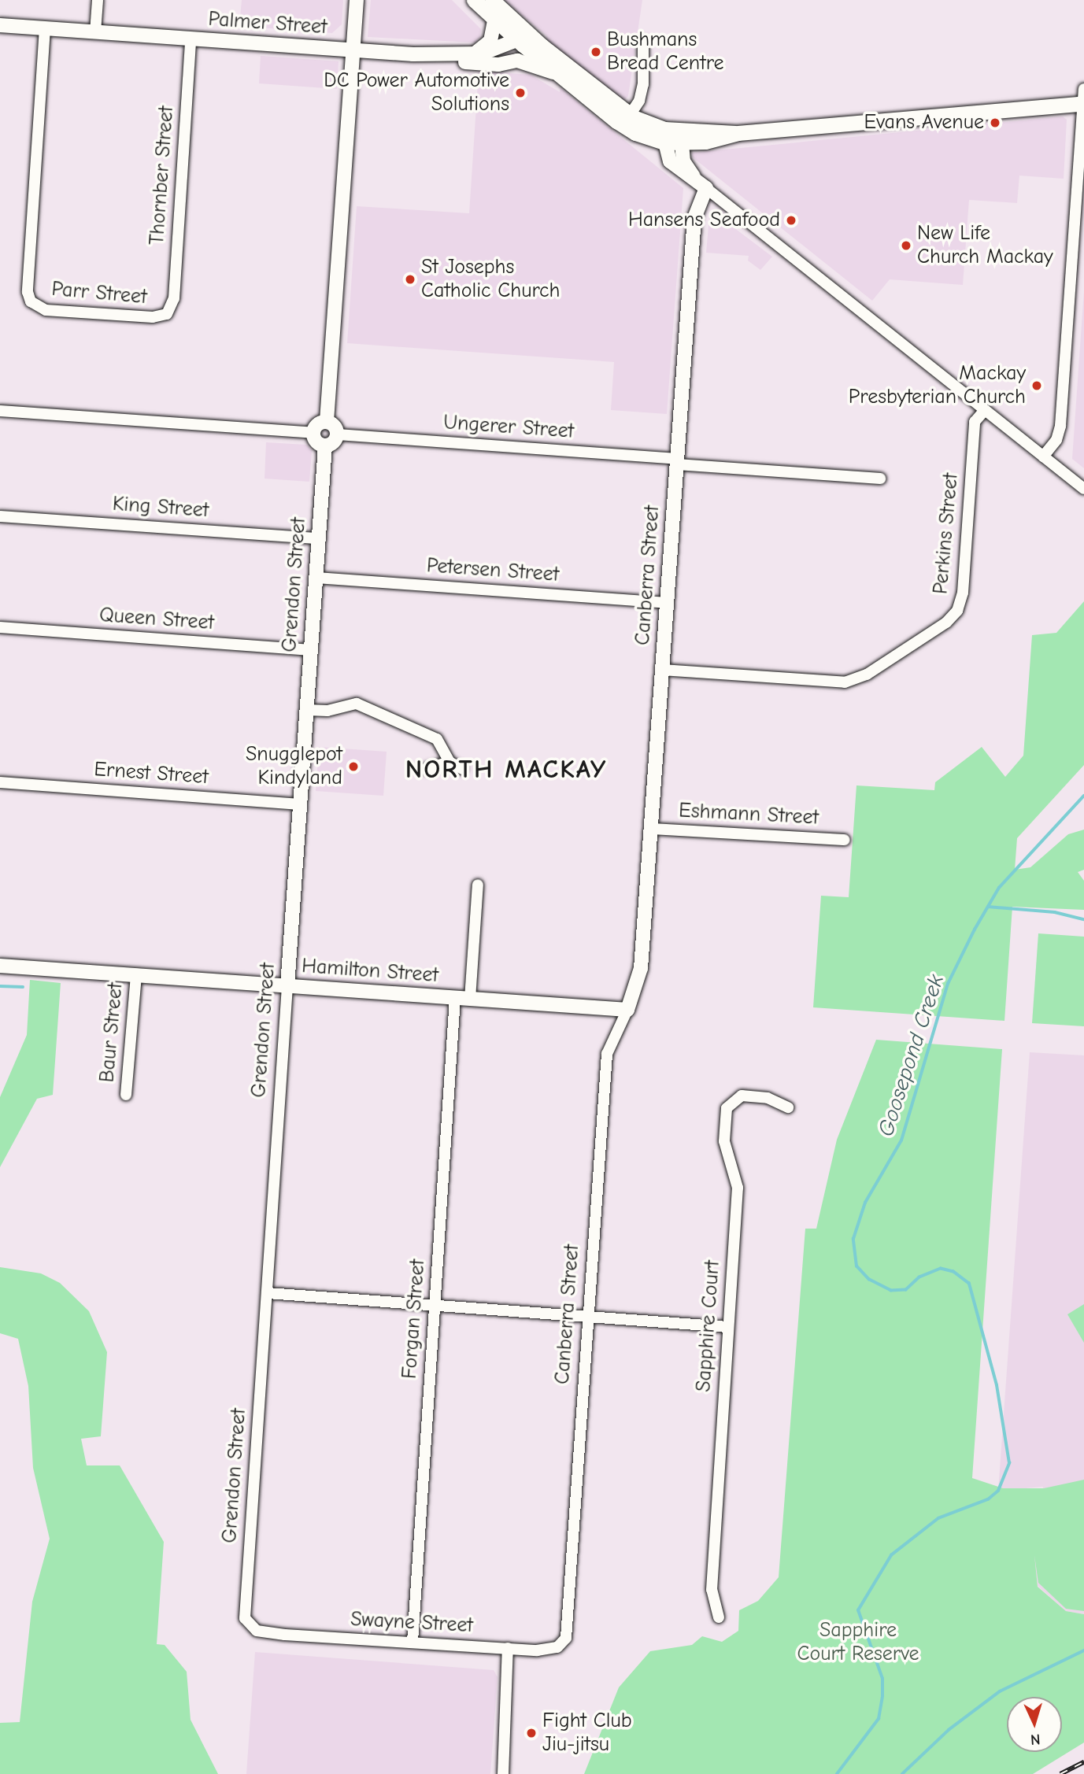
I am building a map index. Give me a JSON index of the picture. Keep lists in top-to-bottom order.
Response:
{
  "streets": {
    "street": [
      "Palmer Street",
      "Thornber Street",
      "Parr Street",
      "Ungerer Street",
      "King Street",
      "Perkins Street",
      "Petersen Street",
      "Canberra Street",
      "Grendon Street",
      "Queen Street",
      "Ernest Street",
      "Eshmann Street",
      "Hamilton Street",
      "Baur Street",
      "Forgan Street",
      "Sapphire Court",
      "Swayne Street"
    ]
  },
  "crossings": [
    ["Palmer Street", "Thornber Street"],
    ["Palmer Street", "Parr Street"],
    ["Thornber Street", "Parr Street"],
    ["Ungerer Street", "Canberra Street"],
    ["Ungerer Street", "Grendon Street"],
    ["King Street", "Grendon Street"],
    ["Perkins Street", "Canberra Street"],
    ["Petersen Street", "Canberra Street"],
    ["Petersen Street", "Grendon Street"],
    ["Canberra Street", "Eshmann Street"],
    ["Canberra Street", "Hamilton Street"],
    ["Canberra Street", "Swayne Street"],
    ["Grendon Street", "Queen Street"],
    ["Grendon Street", "Ernest Street"],
    ["Grendon Street", "Hamilton Street"],
    ["Grendon Street", "Swayne Street"],
    ["Hamilton Street", "Baur Street"],
    ["Hamilton Street", "Forgan Street"],
    ["Forgan Street", "Swayne Street"]
  ],
  "districts": ["NORTH MACKAY"],
  "water": ["Goosepond Creek"],
  "parks": ["Sapphire Court Reserve"],
  "places": [
    "Bushmans Bread Centre",
    "DC Power Automotive Solutions",
    "Evans Avenue",
    "Hansens Seafood",
    "New Life Church Mackay",
    "St Josephs Catholic Church",
    "Mackay Presbyterian Church",
    "Snugglepot Kindyland",
    "Fight Club Jiu-jitsu"
  ],
  "north": "bottom"
}
